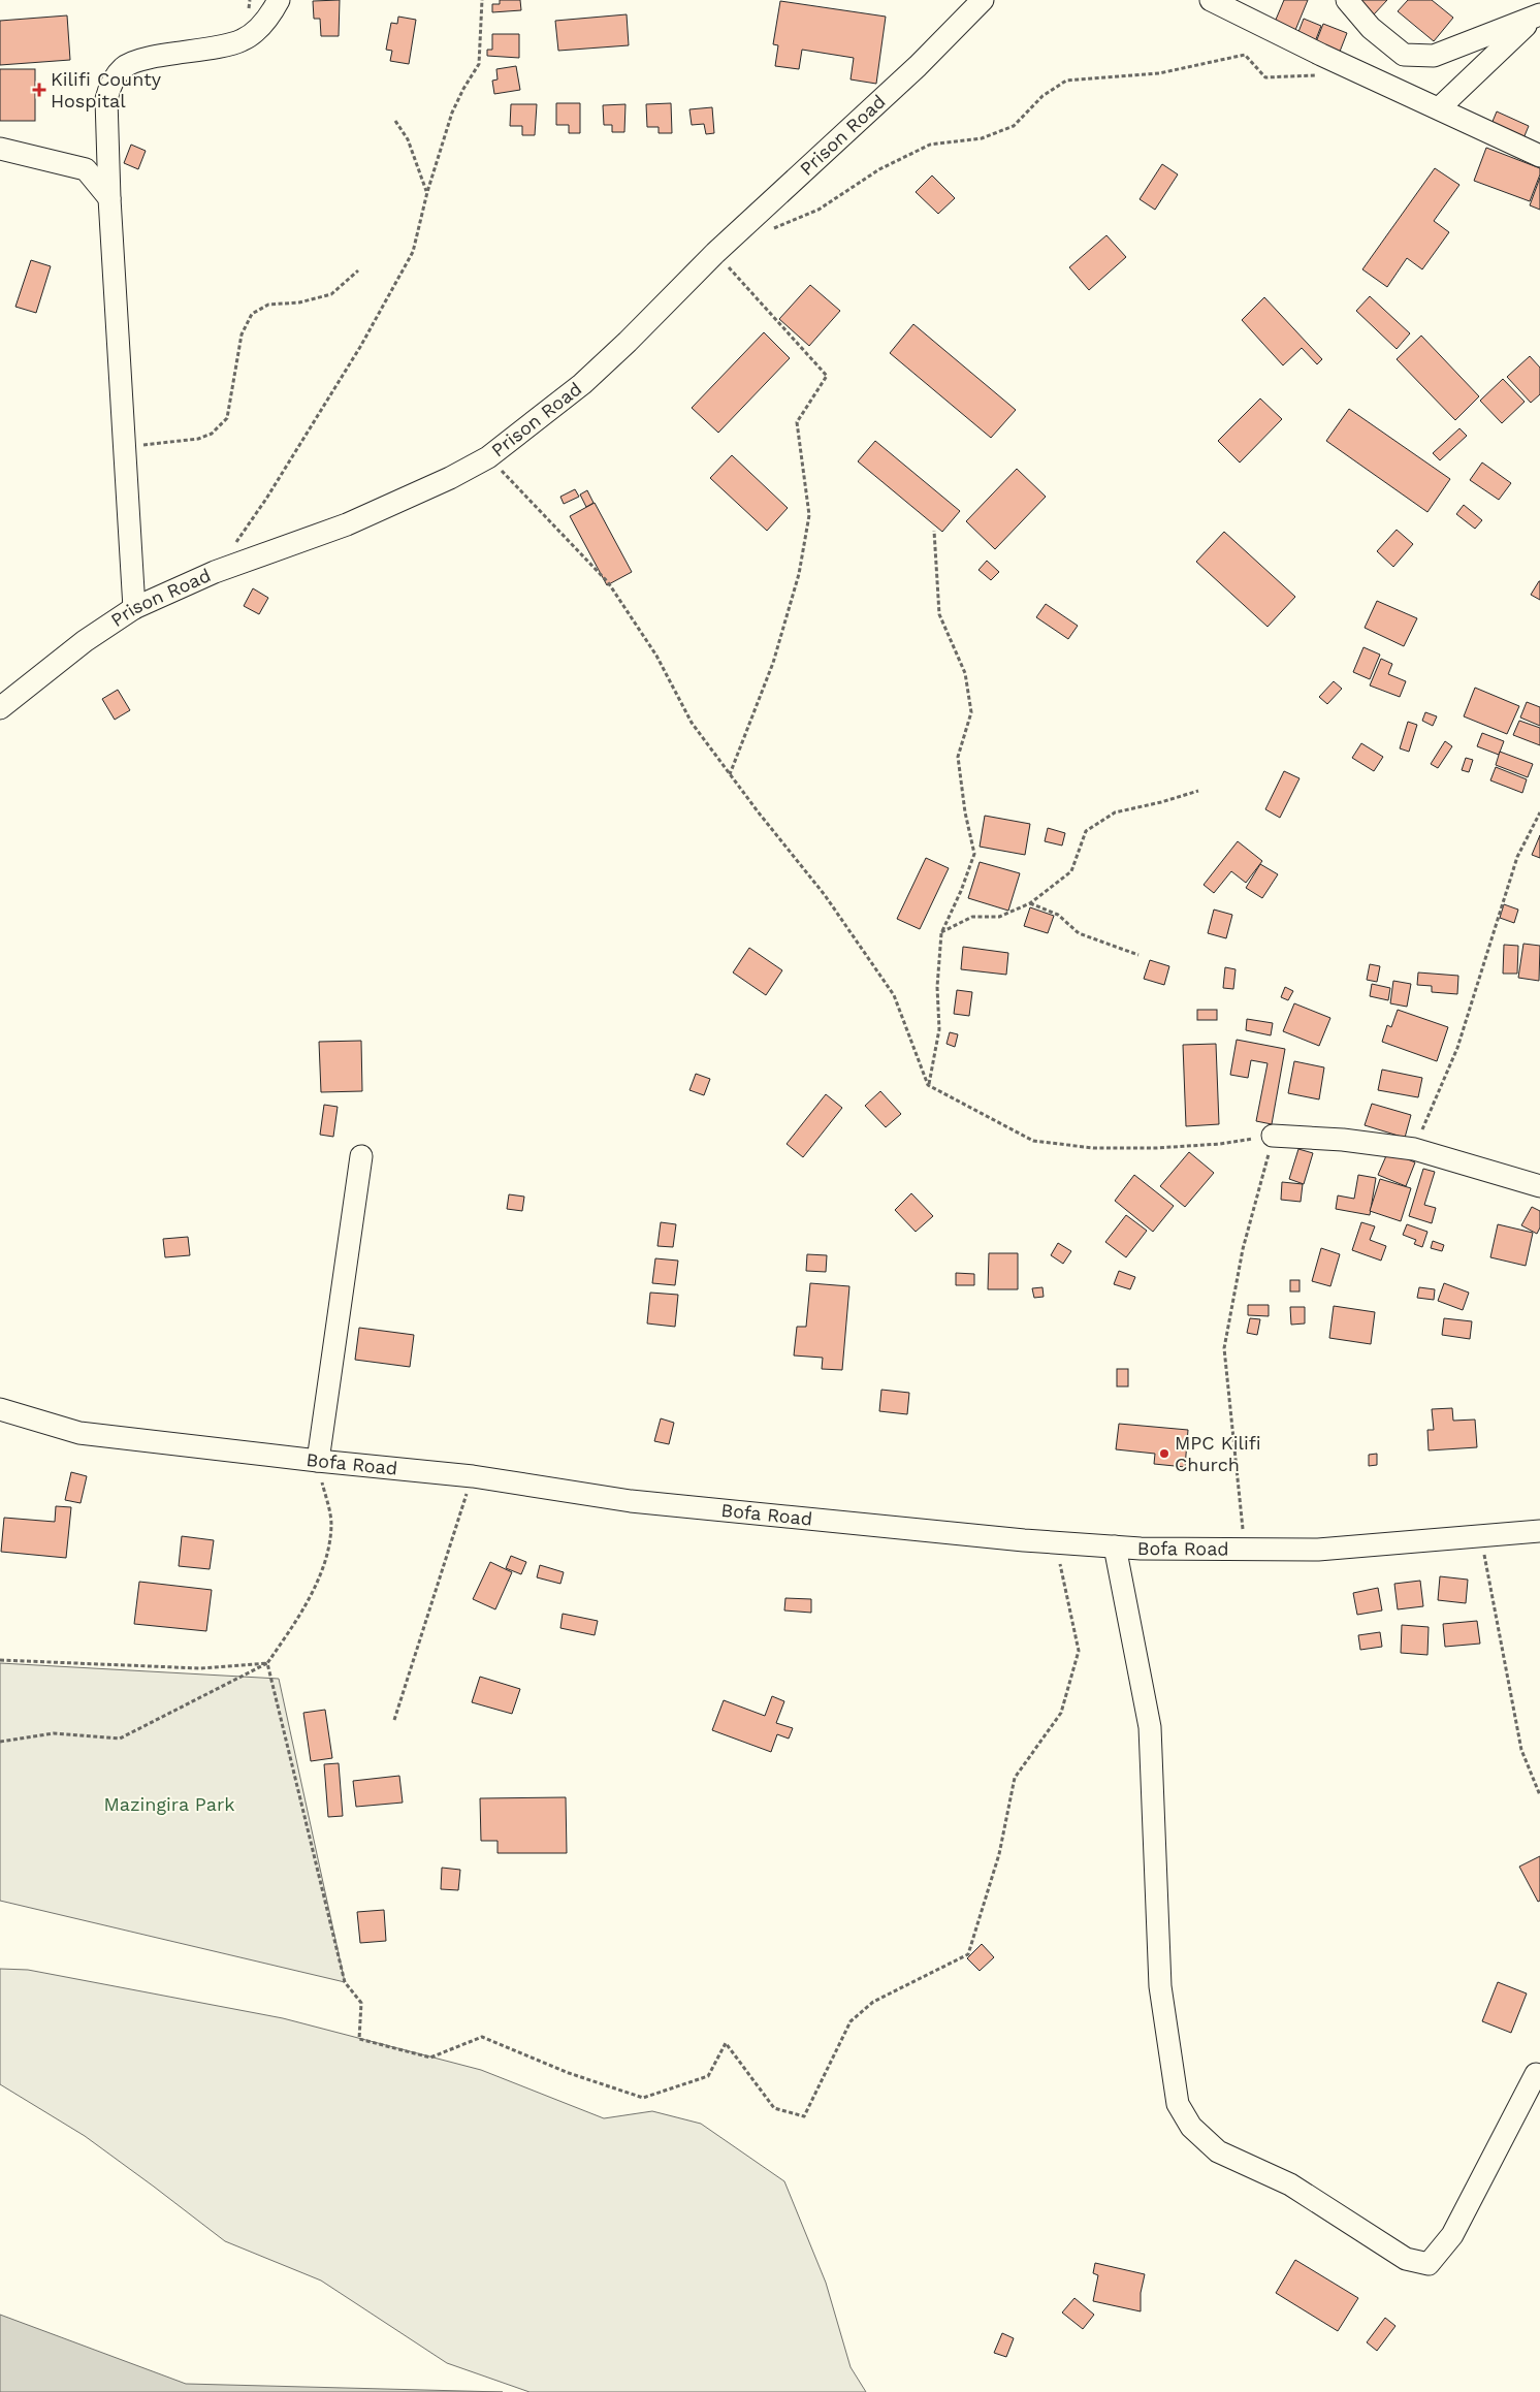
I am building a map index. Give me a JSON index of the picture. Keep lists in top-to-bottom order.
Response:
{
  "streets": {
    "street": ["Prison Road", "Bofa Road"]
  },
  "parks": ["Mazingira Park"],
  "places": {
    "health": ["Kilifi County Hospital"],
    "other": ["MPC Kilifi Church"]
  }
}
